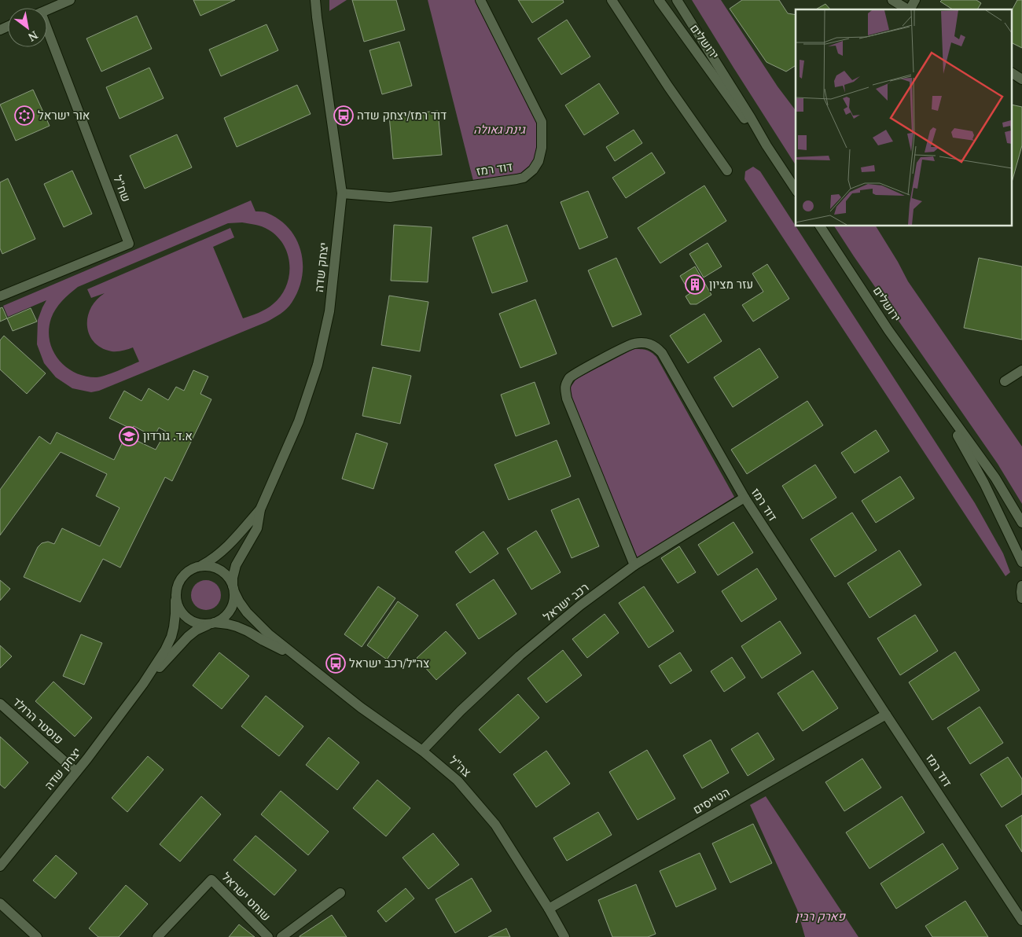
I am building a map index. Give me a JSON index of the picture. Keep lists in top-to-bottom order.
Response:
{
  "streets": {
    "street": [
      "ירושלים",
      "דוד רמז",
      "שח\"ל",
      "יצחק שדה",
      "רכב ישראל",
      "פוסטר הרולד",
      "צה\"ל",
      "הטייסים",
      "שוחט ישראל"
    ]
  },
  "crossings": [
    ["דוד רמז", "יצחק שדה"],
    ["דוד רמז", "רכב ישראל"],
    ["דוד רמז", "הטייסים"],
    ["יצחק שדה", "פוסטר הרולד"],
    ["יצחק שדה", "צה\"ל"],
    ["רכב ישראל", "צה\"ל"],
    ["צה\"ל", "הטייסים"]
  ],
  "parks": ["גינת גאולה", "פארק רבין"],
  "places": {
    "synagogue": ["אור ישראל"],
    "bus stop": ["דוד רמז/יצחק שדה", "צה״ל/רכב ישראל"],
    "building": ["עזר מציון"],
    "school or university": ["א.ד. גורדון"]
  },
  "north": "bottom right"
}
